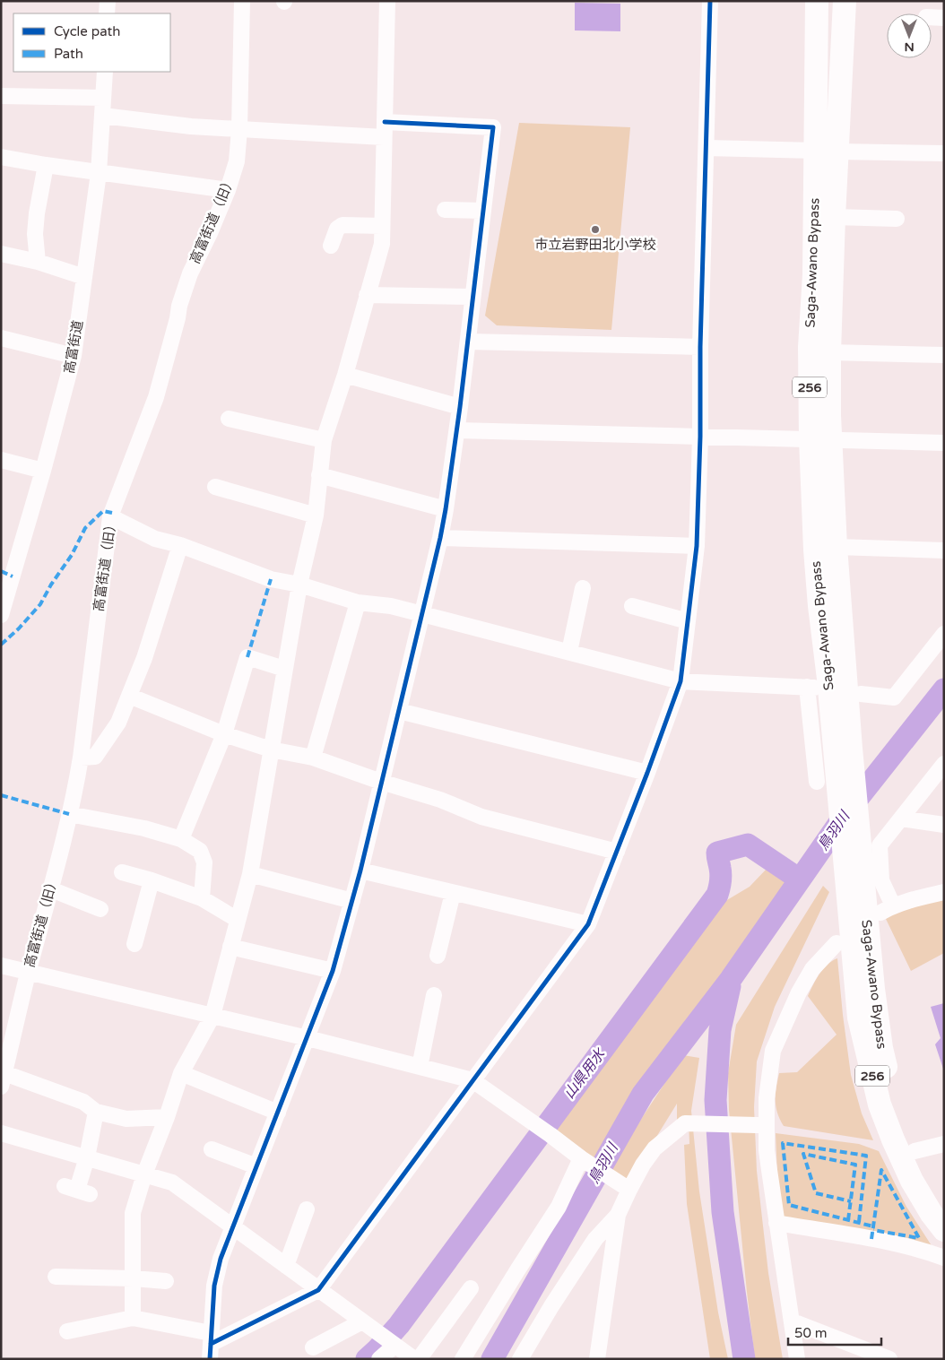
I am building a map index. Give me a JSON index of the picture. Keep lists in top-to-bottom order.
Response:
{
  "streets": {
    "highway": ["Saga-Awano Bypass", "256"],
    "street": ["高富街道（旧）", "高富街道"]
  },
  "water": ["鳥羽川", "山県用水"],
  "places": ["市立岩野田北小学校"],
  "legend": ["Cycle path", "Path"],
  "scale_bar": "50 m",
  "north": "bottom"
}
